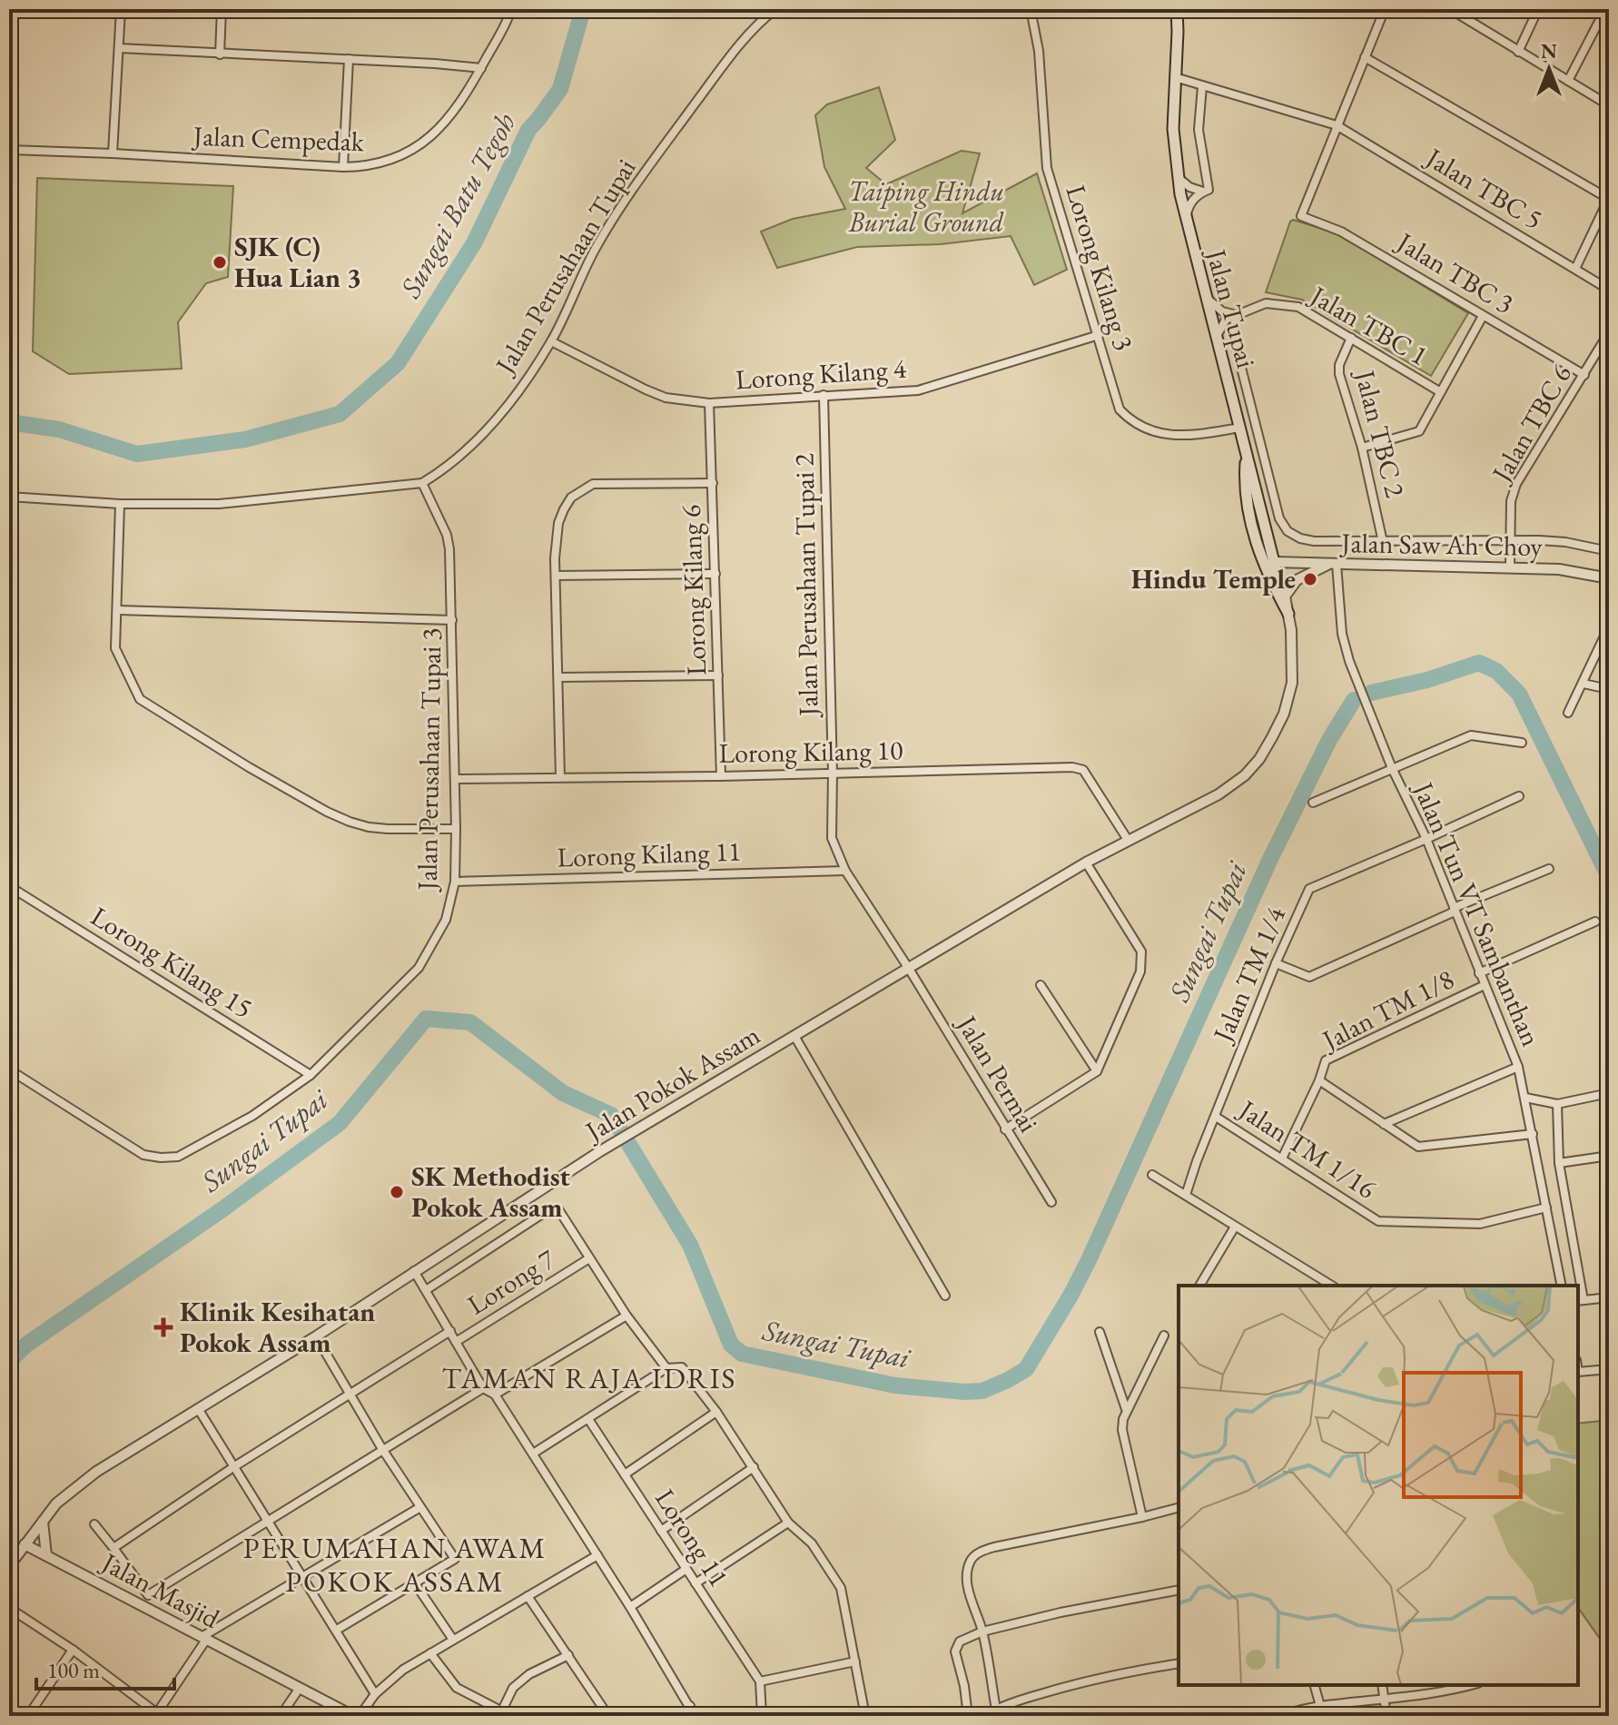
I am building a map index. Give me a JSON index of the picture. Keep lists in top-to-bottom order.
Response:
{
  "streets": {
    "main road": ["Jalan Tupai"],
    "street": [
      "Jalan Cempedak",
      "Jalan TBC 5",
      "Jalan Perusahaan Tupai",
      "Lorong Kilang 3",
      "Jalan TBC 3",
      "Jalan TBC 1",
      "Lorong Kilang 4",
      "Jalan TBC 6",
      "Jalan TBC 2",
      "Jalan Saw Ah Choy",
      "Jalan Perusahaan Tupai 2",
      "Lorong Kilang 6",
      "Lorong Kilang 10",
      "Jalan Perusahaan Tupai 3",
      "Lorong Kilang 11",
      "Jalan Tun VT Sambanthan",
      "Lorong Kilang 15",
      "Jalan TM 1/4",
      "Jalan TM 1/8",
      "Jalan Permai",
      "Jalan Pokok Assam",
      "Jalan TM 1/16",
      "Lorong 7",
      "Lorong 11",
      "Jalan Masjid"
    ]
  },
  "crossings": [
    ["Jalan TBC 5", "Jalan TBC 3"],
    ["Jalan TBC 5", "Jalan Tupai"],
    ["Jalan Perusahaan Tupai", "Lorong Kilang 4"],
    ["Jalan Perusahaan Tupai", "Jalan Perusahaan Tupai 3"],
    ["Lorong Kilang 3", "Jalan Tupai"],
    ["Lorong Kilang 3", "Lorong Kilang 4"],
    ["Jalan TBC 3", "Jalan TBC 6"],
    ["Jalan Tupai", "Jalan Saw Ah Choy"],
    ["Jalan Tupai", "Jalan Pokok Assam"],
    ["Jalan TBC 1", "Jalan TBC 2"],
    ["Lorong Kilang 4", "Jalan Perusahaan Tupai 2"],
    ["Lorong Kilang 4", "Lorong Kilang 6"],
    ["Jalan TBC 6", "Jalan Saw Ah Choy"],
    ["Jalan Saw Ah Choy", "Jalan Tun VT Sambanthan"],
    ["Jalan Perusahaan Tupai 2", "Lorong Kilang 10"],
    ["Jalan Perusahaan Tupai 2", "Lorong Kilang 11"],
    ["Jalan Perusahaan Tupai 2", "Jalan Permai"],
    ["Lorong Kilang 6", "Lorong Kilang 10"],
    ["Lorong Kilang 10", "Jalan Perusahaan Tupai 3"],
    ["Lorong Kilang 10", "Jalan Pokok Assam"],
    ["Jalan Perusahaan Tupai 3", "Lorong Kilang 11"],
    ["Jalan Perusahaan Tupai 3", "Lorong Kilang 15"],
    ["Lorong Kilang 11", "Jalan Permai"],
    ["Jalan Tun VT Sambanthan", "Jalan TM 1/4"],
    ["Jalan Tun VT Sambanthan", "Jalan TM 1/8"],
    ["Jalan Tun VT Sambanthan", "Jalan TM 1/16"],
    ["Jalan TM 1/4", "Jalan TM 1/16"],
    ["Jalan TM 1/8", "Jalan TM 1/16"],
    ["Jalan Permai", "Jalan Pokok Assam"],
    ["Jalan Pokok Assam", "Jalan Masjid"]
  ],
  "districts": ["TAMAN RAJA IDRIS", "PERUMAHAN AWAM POKOK ASSAM"],
  "water": ["Sungai Batu Tegoh", "Sungai Tupai"],
  "parks": ["Taiping Hindu Burial Ground"],
  "places": {
    "other": ["SJK (C) Hua Lian 3", "Hindu Temple", "SK Methodist Pokok Assam"],
    "health": ["Klinik Kesihatan Pokok Assam"]
  },
  "scale_bar": "100 m",
  "north": "top"
}
